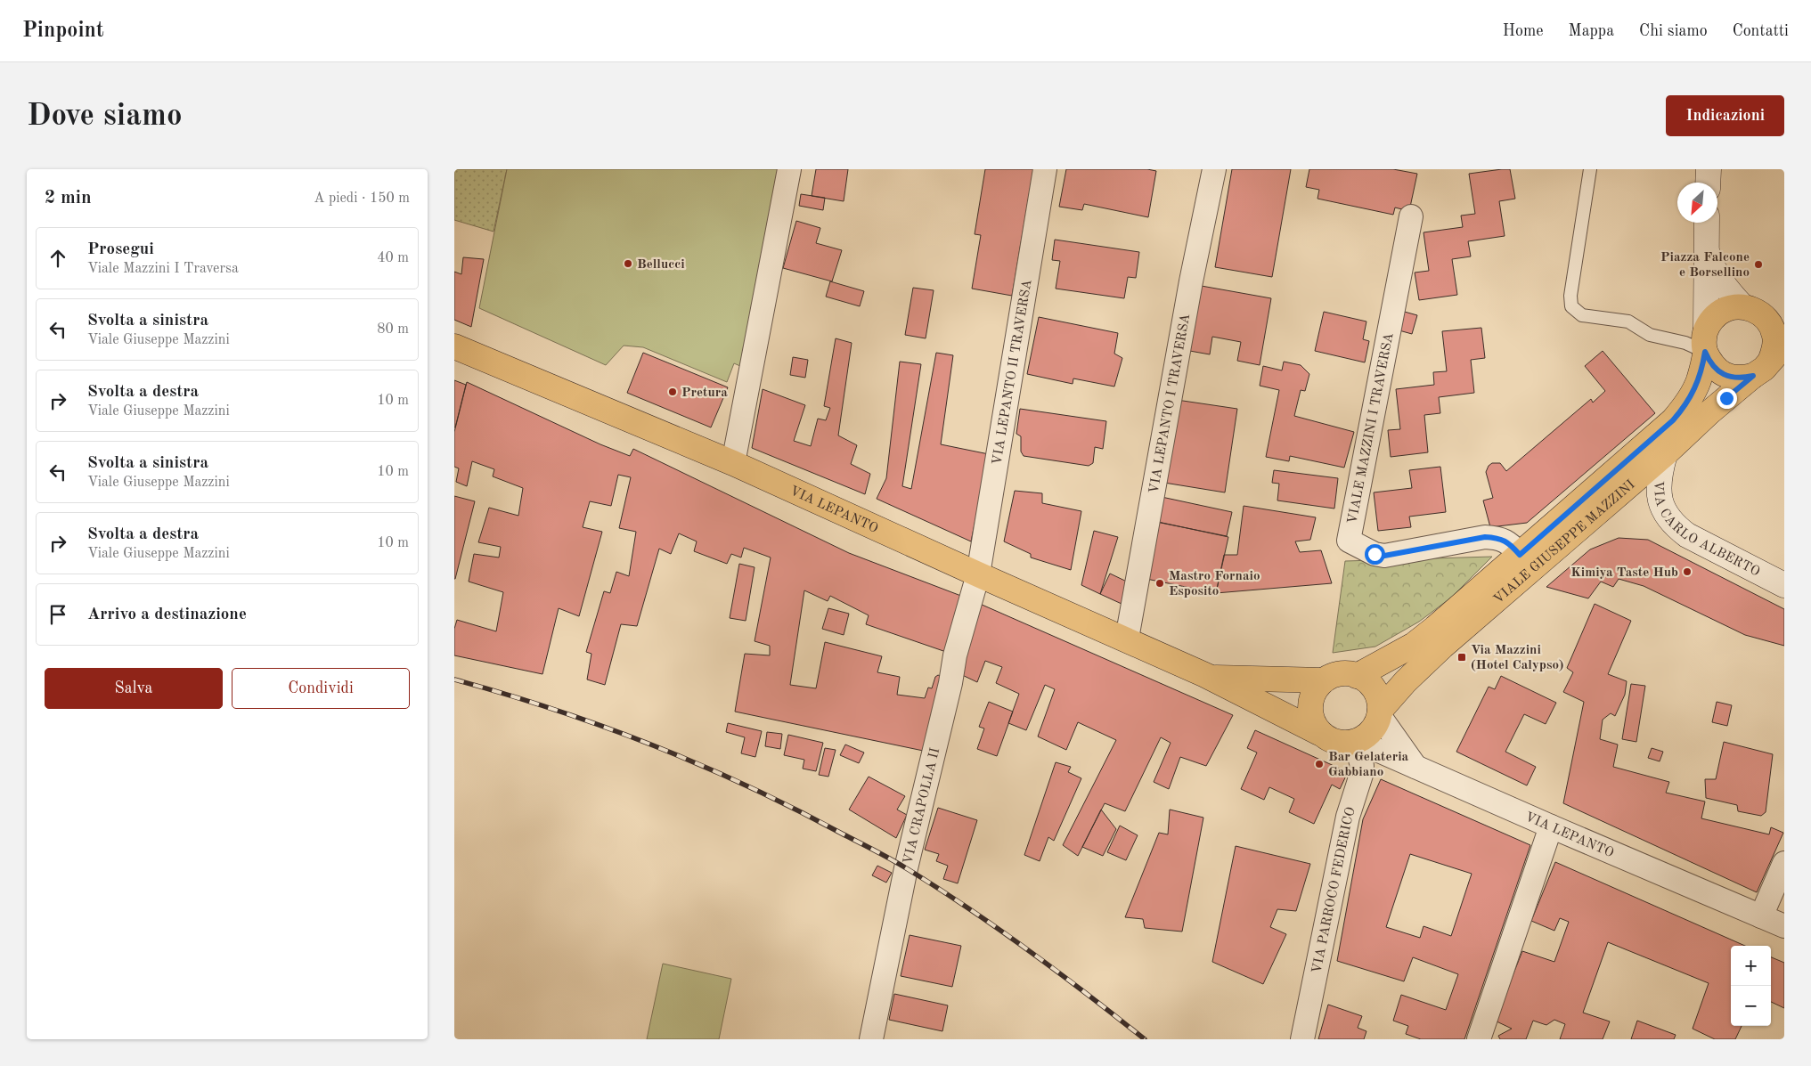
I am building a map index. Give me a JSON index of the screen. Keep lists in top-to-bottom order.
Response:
{
  "streets": {
    "main road": ["VIA LEPANTO", "VIALE GIUSEPPE MAZZINI"],
    "street": [
      "VIA LEPANTO II TRAVERSA",
      "VIA LEPANTO I TRAVERSA",
      "VIALE MAZZINI I TRAVERSA",
      "VIA CARLO ALBERTO",
      "VIA CRAPOLLA II",
      "VIA PARROCO FEDERICO"
    ]
  },
  "crossings": [
    ["VIA LEPANTO II TRAVERSA", "VIA LEPANTO"],
    ["VIA LEPANTO II TRAVERSA", "VIA CRAPOLLA II"],
    ["VIA LEPANTO I TRAVERSA", "VIA LEPANTO"],
    ["VIALE MAZZINI I TRAVERSA", "VIALE GIUSEPPE MAZZINI"],
    ["VIA LEPANTO", "VIALE GIUSEPPE MAZZINI"],
    ["VIA LEPANTO", "VIA CRAPOLLA II"],
    ["VIA LEPANTO", "VIA PARROCO FEDERICO"],
    ["VIA CARLO ALBERTO", "VIALE GIUSEPPE MAZZINI"],
    ["VIALE GIUSEPPE MAZZINI", "VIA PARROCO FEDERICO"]
  ],
  "places": {
    "other": [
      "Bellucci",
      "Piazza Falcone e Borsellino",
      "Pretura",
      "Kimiya Taste Hub",
      "Mastro Fornaio Esposito",
      "Bar Gelateria Gabbiano"
    ],
    "transit": ["Via Mazzini (Hotel Calypso)"]
  },
  "north": "bottom left",
  "page": {
    "header": "Pinpoint",
    "nav": [
      "Home",
      "Mappa",
      "Chi siamo",
      "Contatti"
    ],
    "buttons": [
      "Indicazioni",
      ["Salva", "Condividi"]
    ],
    "title": "Dove siamo",
    "heading": ["2 min", "A piedi · 150 m"],
    "list": [
      ["Prosegui", "Viale Mazzini I Traversa", "40 m"],
      ["Svolta a sinistra", "Viale Giuseppe Mazzini", "80 m"],
      ["Svolta a destra", "Viale Giuseppe Mazzini", "10 m"],
      ["Svolta a sinistra", "Viale Giuseppe Mazzini", "10 m"],
      ["Svolta a destra", "Viale Giuseppe Mazzini", "10 m"],
      "Arrivo a destinazione"
    ],
    "map_buttons": ["+", "−"]
  }
}
